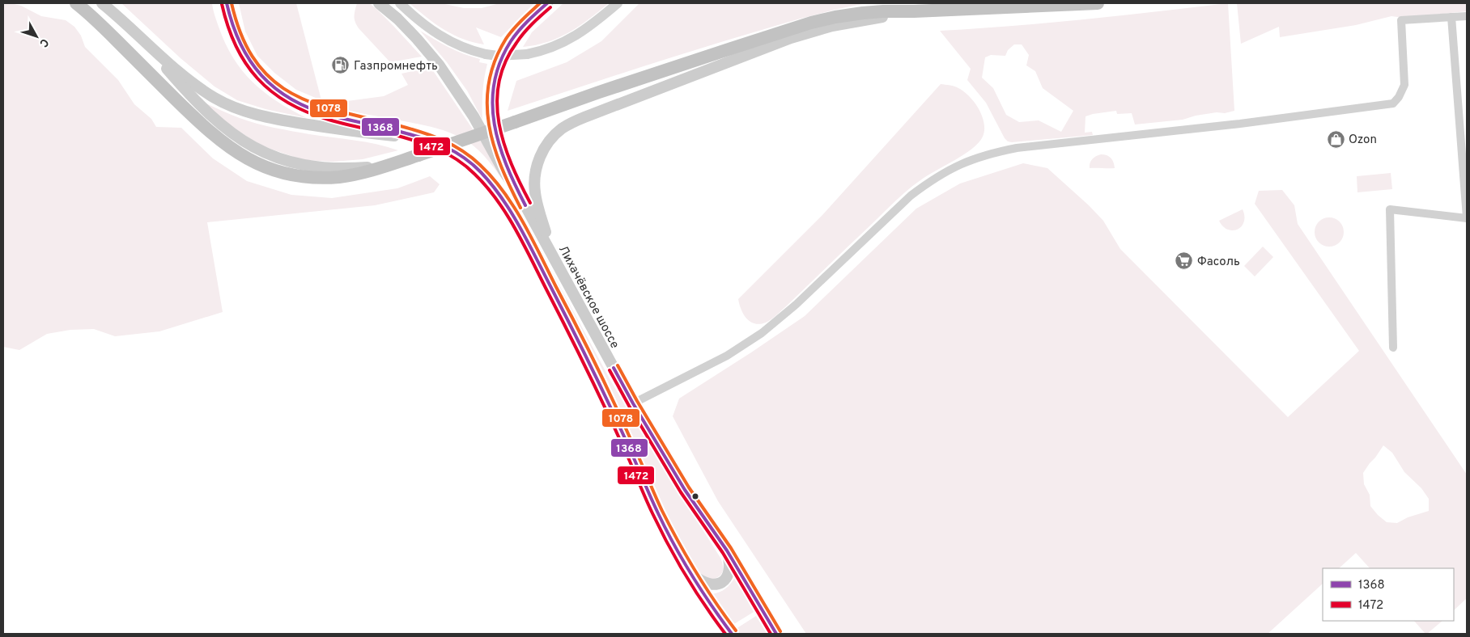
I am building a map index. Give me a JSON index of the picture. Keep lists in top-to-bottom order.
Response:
{
  "streets": {
    "main road": ["Лихачёвское шоссе"]
  },
  "places": {
    "fuel station": ["Газпромнефть"],
    "shop": ["Ozon"],
    "supermarket": ["Фасоль"]
  },
  "lines": ["transit line 1368", "transit line 1078", "transit line 1472"],
  "legend": ["1368", "1472"],
  "north": "bottom right"
}
